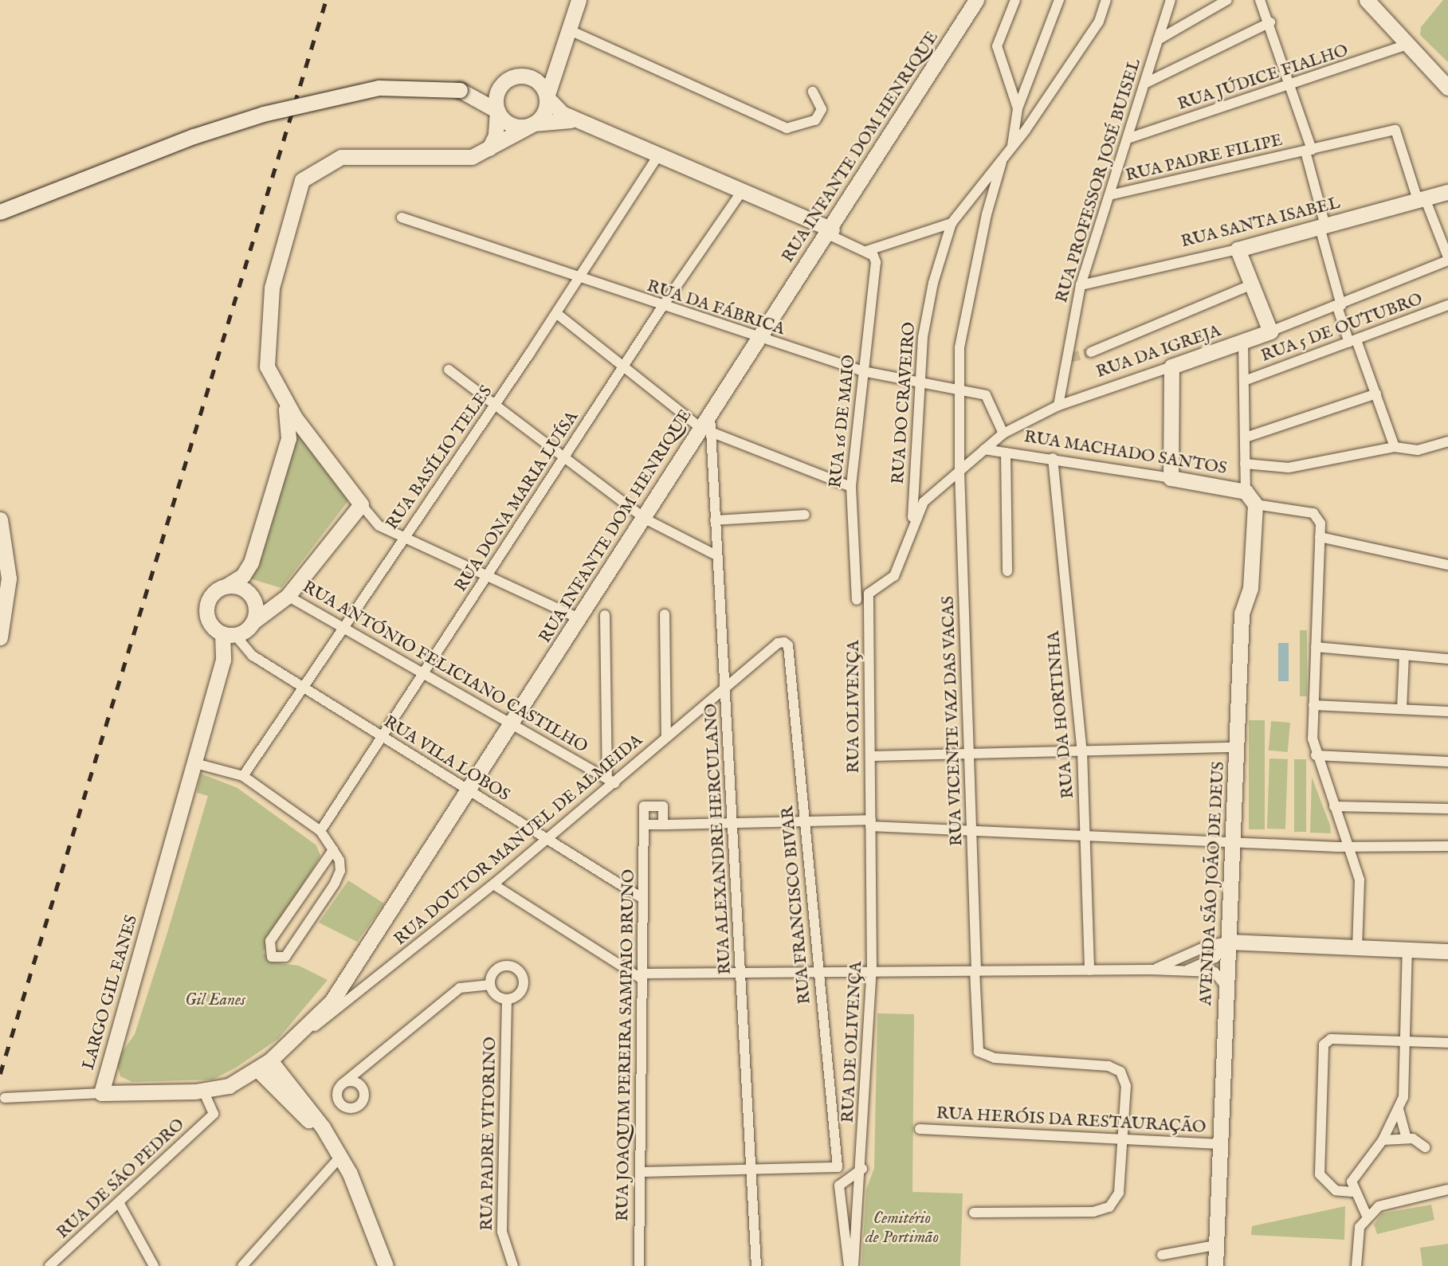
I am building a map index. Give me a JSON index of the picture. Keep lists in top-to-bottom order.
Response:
{
  "streets": {
    "street": [
      "RUA JÚDICE FIALHO",
      "RUA INFANTE DOM HENRIQUE",
      "RUA PADRE FILIPE",
      "RUA PROFESSOR JOSÉ BUISEL",
      "RUA SANTA ISABEL",
      "RUA DA FÁBRICA",
      "RUA 5 DE OUTUBRO",
      "RUA DA IGREJA",
      "RUA DO CRAVEIRO",
      "RUA 16 DE MAIO",
      "RUA MACHADO SANTOS",
      "RUA BASÍLIO TELES",
      "RUA DONA MARIA LUÍSA",
      "RUA ANTÓNIO FELICIANO CASTILHO",
      "RUA OLIVENÇA",
      "RUA DA HORTINHA",
      "RUA VICENTE VAZ DAS VACAS",
      "RUA VILA LOBOS",
      "RUA ALEXANDRE HERCULANO",
      "RUA DOUTOR MANUEL DE ALMEIDA",
      "AVENIDA SÃO JOÃO DE DEUS",
      "RUA FRANCISCO BIVAR",
      "LARGO GIL EANES",
      "RUA DE OLIVENÇA",
      "RUA JOAQUIM PEREIRA SAMPAIO BRUNO",
      "RUA HERÓIS DA RESTAURAÇÃO",
      "RUA PADRE VITORINO",
      "RUA DE SÃO PEDRO"
    ]
  },
  "crossings": [
    ["RUA JÚDICE FIALHO", "RUA PROFESSOR JOSÉ BUISEL"],
    ["RUA INFANTE DOM HENRIQUE", "RUA DA FÁBRICA"],
    ["RUA INFANTE DOM HENRIQUE", "RUA ANTÓNIO FELICIANO CASTILHO"],
    ["RUA INFANTE DOM HENRIQUE", "RUA VILA LOBOS"],
    ["RUA INFANTE DOM HENRIQUE", "RUA ALEXANDRE HERCULANO"],
    ["RUA INFANTE DOM HENRIQUE", "RUA DOUTOR MANUEL DE ALMEIDA"],
    ["RUA INFANTE DOM HENRIQUE", "LARGO GIL EANES"],
    ["RUA PADRE FILIPE", "RUA PROFESSOR JOSÉ BUISEL"],
    ["RUA PADRE FILIPE", "RUA SANTA ISABEL"],
    ["RUA PROFESSOR JOSÉ BUISEL", "RUA SANTA ISABEL"],
    ["RUA PROFESSOR JOSÉ BUISEL", "RUA DA IGREJA"],
    ["RUA DA FÁBRICA", "RUA DA IGREJA"],
    ["RUA DA FÁBRICA", "RUA DO CRAVEIRO"],
    ["RUA DA FÁBRICA", "RUA 16 DE MAIO"],
    ["RUA DA FÁBRICA", "RUA BASÍLIO TELES"],
    ["RUA DA FÁBRICA", "RUA DONA MARIA LUÍSA"],
    ["RUA DA FÁBRICA", "RUA VICENTE VAZ DAS VACAS"],
    ["RUA DA IGREJA", "RUA DO CRAVEIRO"],
    ["RUA DA IGREJA", "RUA MACHADO SANTOS"],
    ["RUA DA IGREJA", "RUA OLIVENÇA"],
    ["RUA DA IGREJA", "RUA VICENTE VAZ DAS VACAS"],
    ["RUA DO CRAVEIRO", "RUA OLIVENÇA"],
    ["RUA MACHADO SANTOS", "RUA DA HORTINHA"],
    ["RUA MACHADO SANTOS", "AVENIDA SÃO JOÃO DE DEUS"],
    ["RUA BASÍLIO TELES", "RUA ANTÓNIO FELICIANO CASTILHO"],
    ["RUA BASÍLIO TELES", "RUA VILA LOBOS"],
    ["RUA DONA MARIA LUÍSA", "RUA ANTÓNIO FELICIANO CASTILHO"],
    ["RUA DONA MARIA LUÍSA", "RUA VILA LOBOS"],
    ["RUA ANTÓNIO FELICIANO CASTILHO", "RUA DOUTOR MANUEL DE ALMEIDA"],
    ["RUA OLIVENÇA", "RUA DE OLIVENÇA"],
    ["RUA VICENTE VAZ DAS VACAS", "RUA HERÓIS DA RESTAURAÇÃO"],
    ["RUA VILA LOBOS", "RUA DOUTOR MANUEL DE ALMEIDA"],
    ["RUA VILA LOBOS", "RUA JOAQUIM PEREIRA SAMPAIO BRUNO"],
    ["RUA ALEXANDRE HERCULANO", "RUA DOUTOR MANUEL DE ALMEIDA"],
    ["RUA DOUTOR MANUEL DE ALMEIDA", "RUA FRANCISCO BIVAR"],
    ["RUA DOUTOR MANUEL DE ALMEIDA", "LARGO GIL EANES"],
    ["AVENIDA SÃO JOÃO DE DEUS", "RUA HERÓIS DA RESTAURAÇÃO"],
    ["LARGO GIL EANES", "RUA DE SÃO PEDRO"]
  ],
  "parks": ["Gil Eanes", "Cemitério de Portimão"]
}
